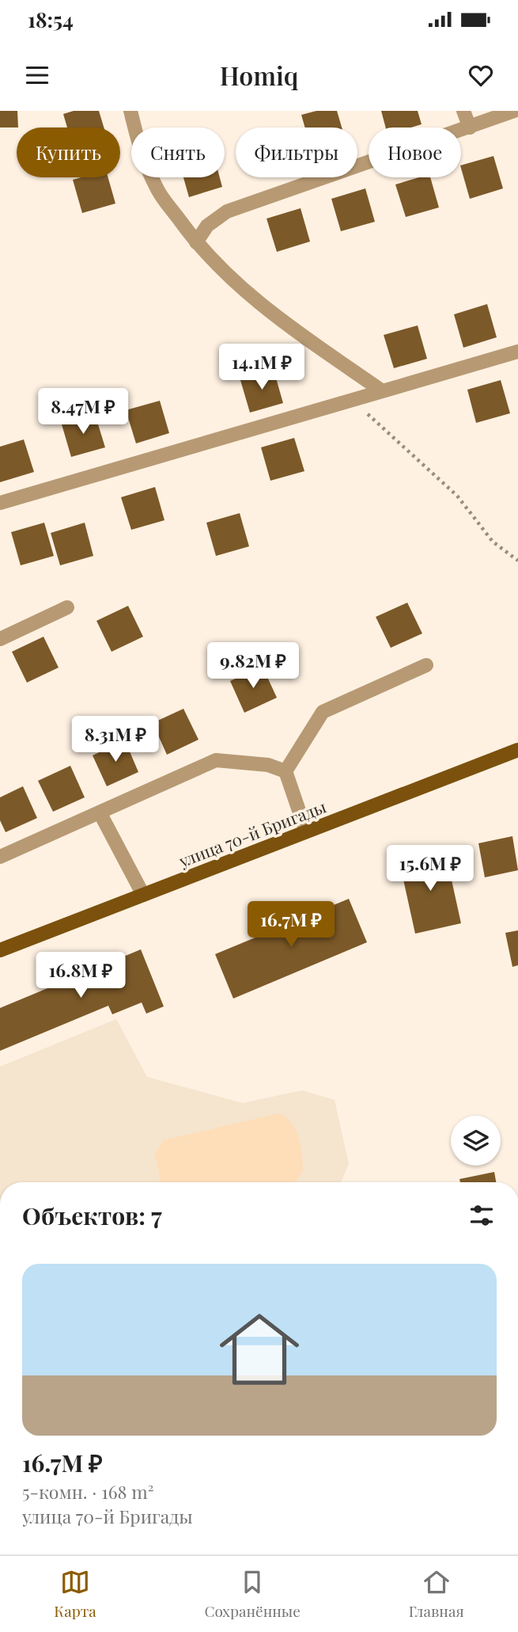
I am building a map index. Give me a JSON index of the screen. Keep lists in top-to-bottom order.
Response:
{
  "streets": {
    "main road": ["улица 70-й Бригады"]
  },
  "page": {
    "status": "18:54",
    "header": "Homiq",
    "chip": [
      "Купить",
      "Снять",
      "Фильтры",
      "Новое"
    ],
    "price": [
      "14.1M ₽",
      "8.47M ₽",
      "9.82M ₽",
      "8.31M ₽",
      "15.6M ₽",
      "16.7M ₽",
      "16.8M ₽"
    ],
    "heading": "Объектов: 7",
    "list": [
      {
        "name": "16.7M ₽",
        "note": "5-комн. · 168 m² · улица 70-й Бригады"
      }
    ],
    "tabs": ["Карта", "Сохранённые", "Главная"]
  }
}
